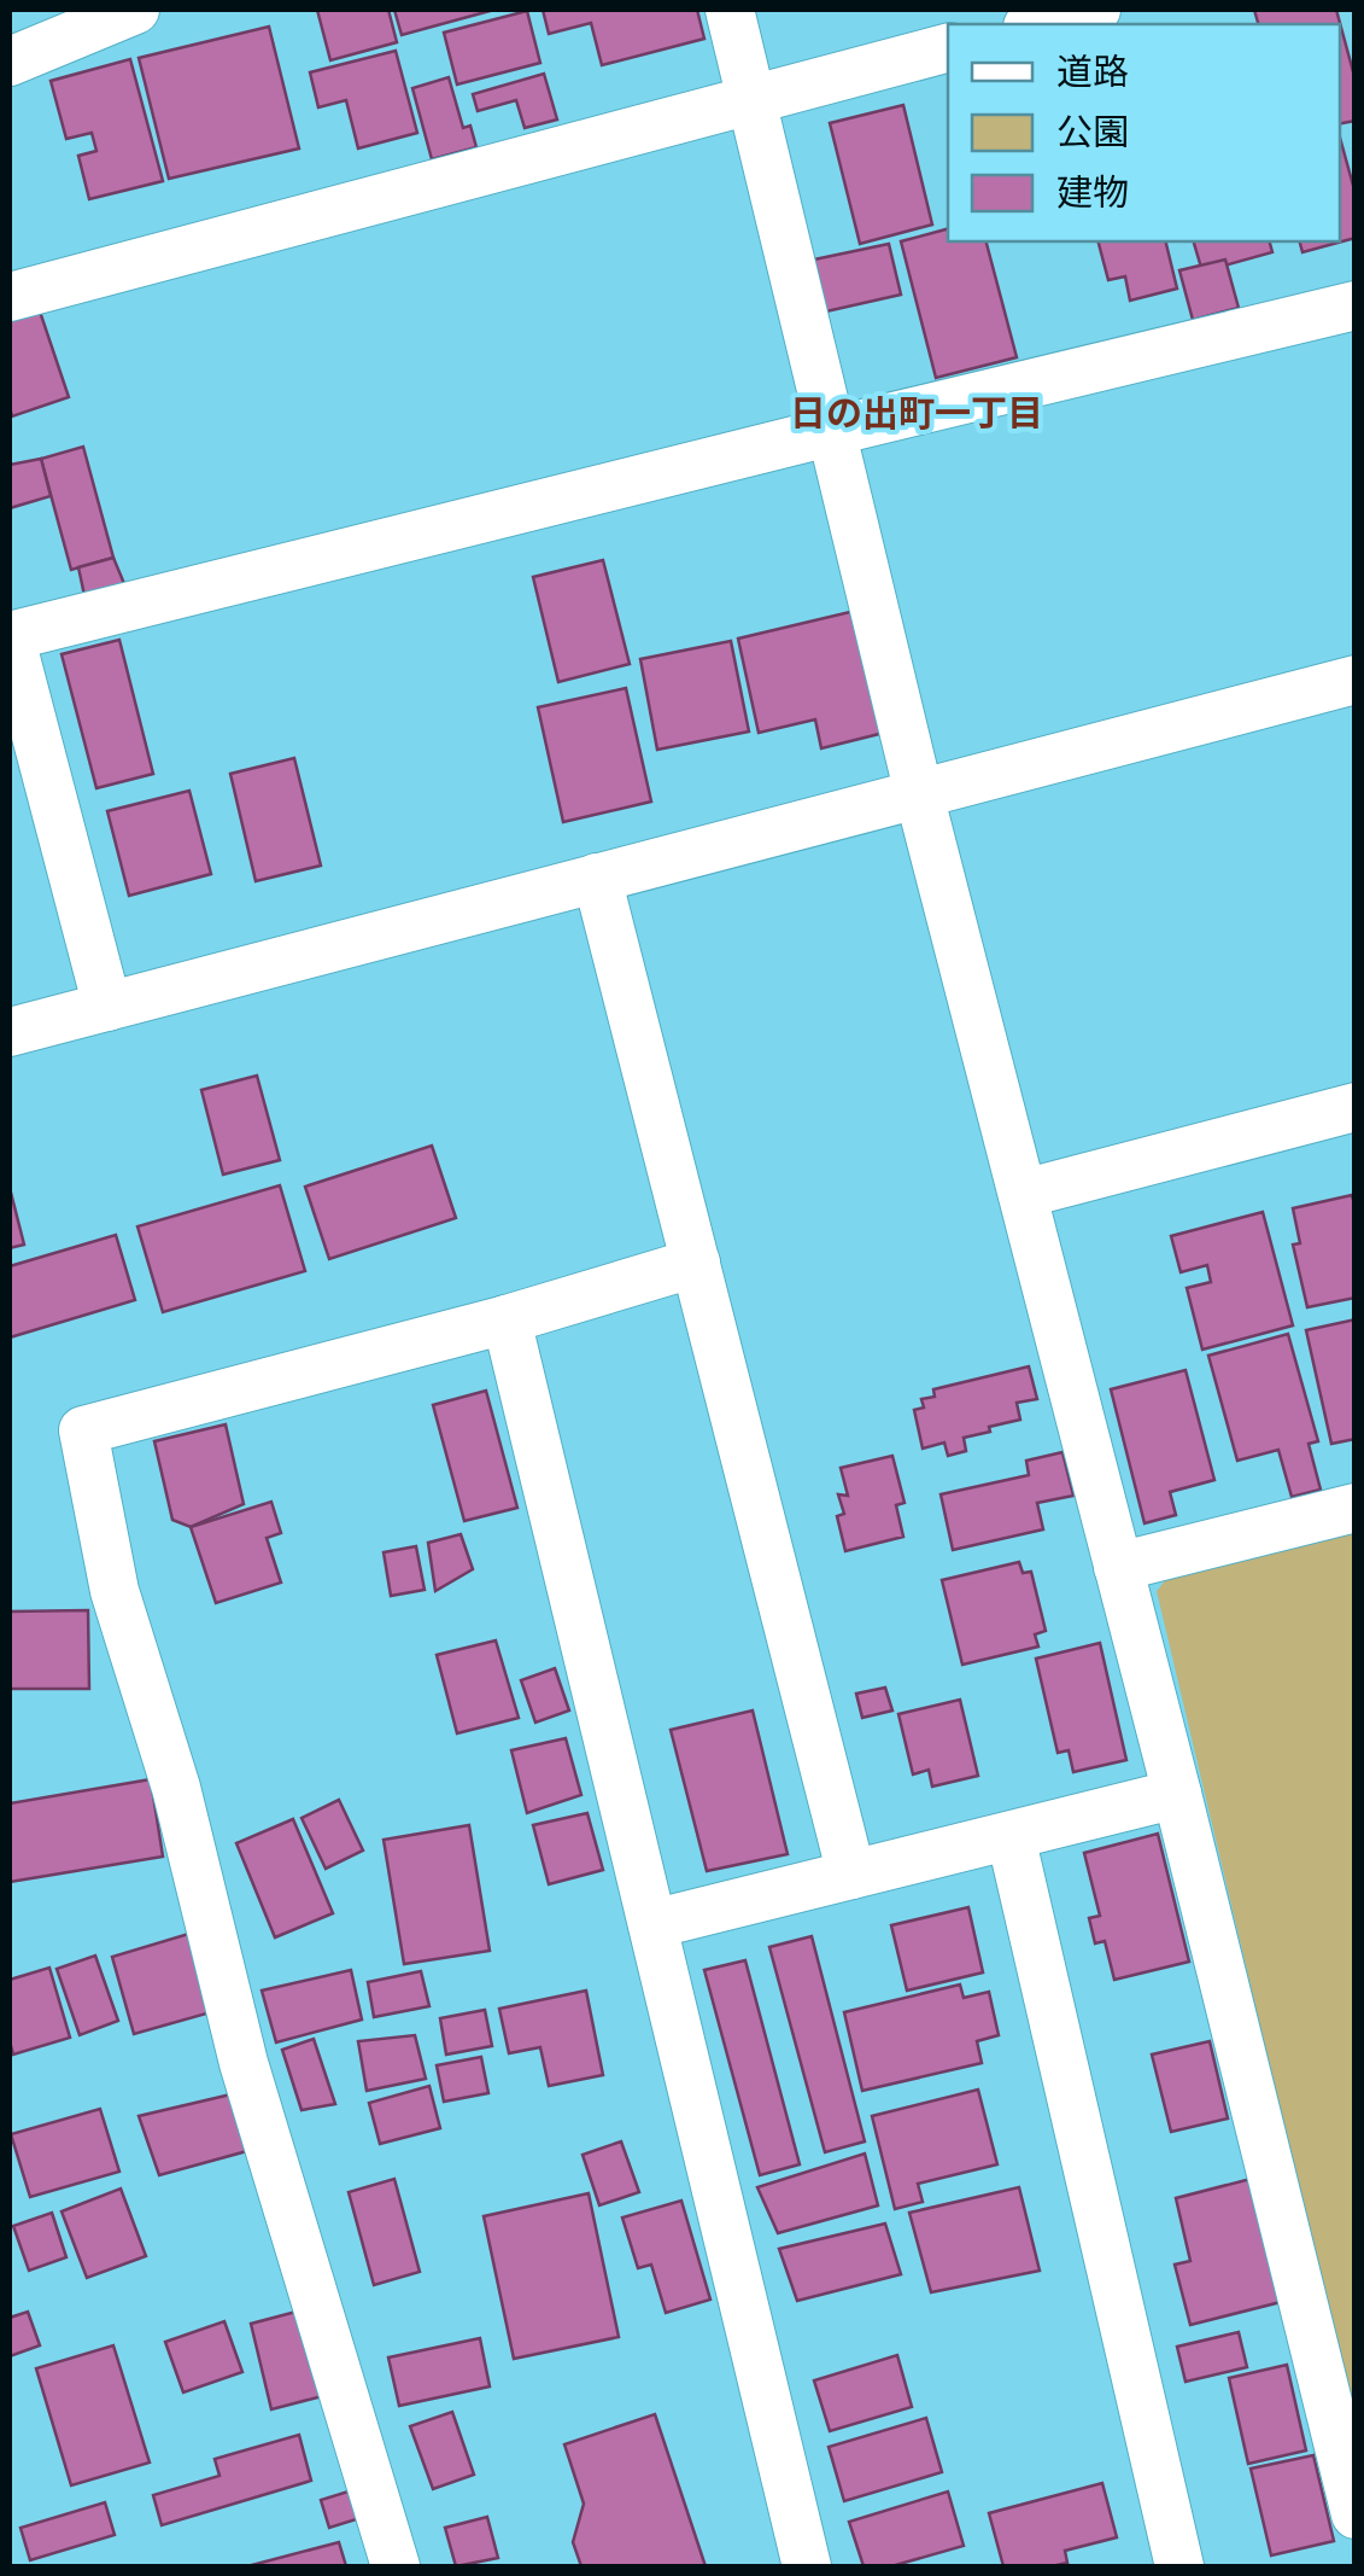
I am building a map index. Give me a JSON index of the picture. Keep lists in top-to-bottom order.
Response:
{
  "districts": ["日の出町一丁目"],
  "legend": ["道路", "公園", "建物"]
}
